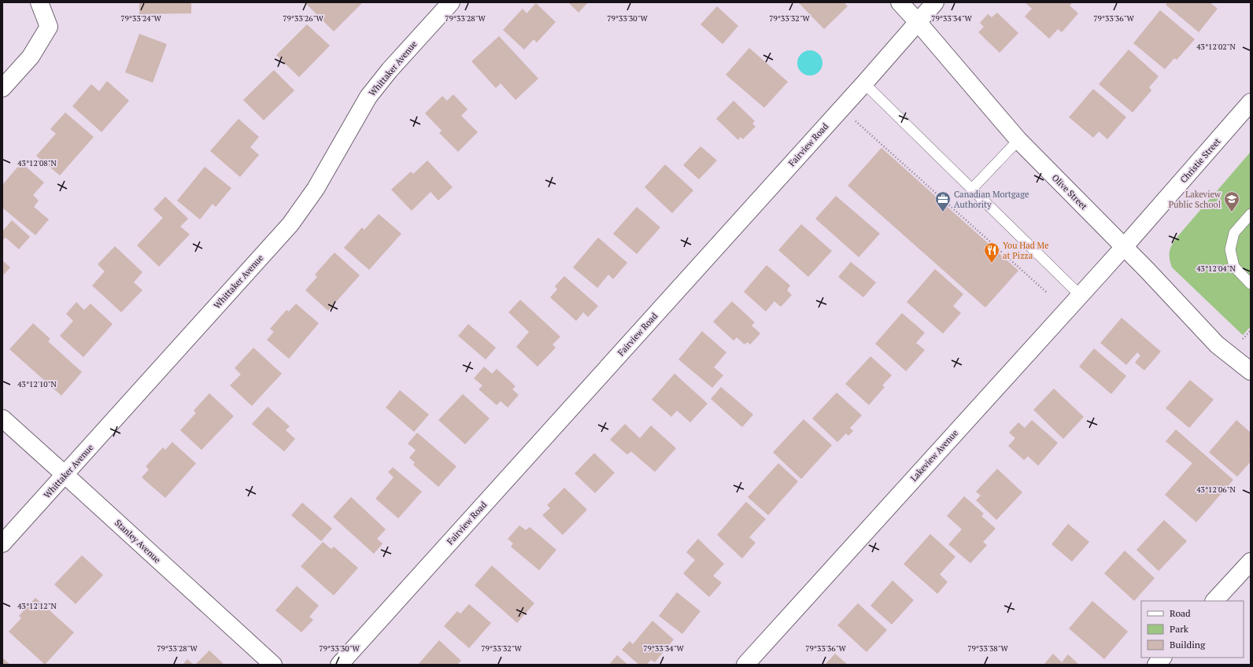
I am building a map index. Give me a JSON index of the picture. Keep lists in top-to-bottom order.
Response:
{
  "streets": {
    "street": [
      "Whittaker Avenue",
      "Fairview Road",
      "Christie Street",
      "Olive Street",
      "Lakeview Avenue",
      "Stanley Avenue"
    ]
  },
  "crossings": [
    ["Whittaker Avenue", "Stanley Avenue"],
    ["Fairview Road", "Olive Street"],
    ["Christie Street", "Olive Street"],
    ["Christie Street", "Lakeview Avenue"],
    ["Olive Street", "Lakeview Avenue"]
  ],
  "places": {
    "office": ["Canadian Mortgage Authority"],
    "school or university": ["Lakeview Public School"],
    "restaurant": ["You Had Me at Pizza"]
  },
  "legend": ["Road", "Park", "Building"],
  "coordinates": [
    "79°33'24\"W",
    "79°33'32\"W",
    "79°33'26\"W",
    "79°33'28\"W",
    "79°33'30\"W",
    "79°33'34\"W",
    "79°33'36\"W",
    "43°12'02\"N",
    "43°12'08\"N",
    "43°12'04\"N",
    "43°12'10\"N",
    "43°12'06\"N",
    "43°12'12\"N",
    "79°33'38\"W"
  ]
}
